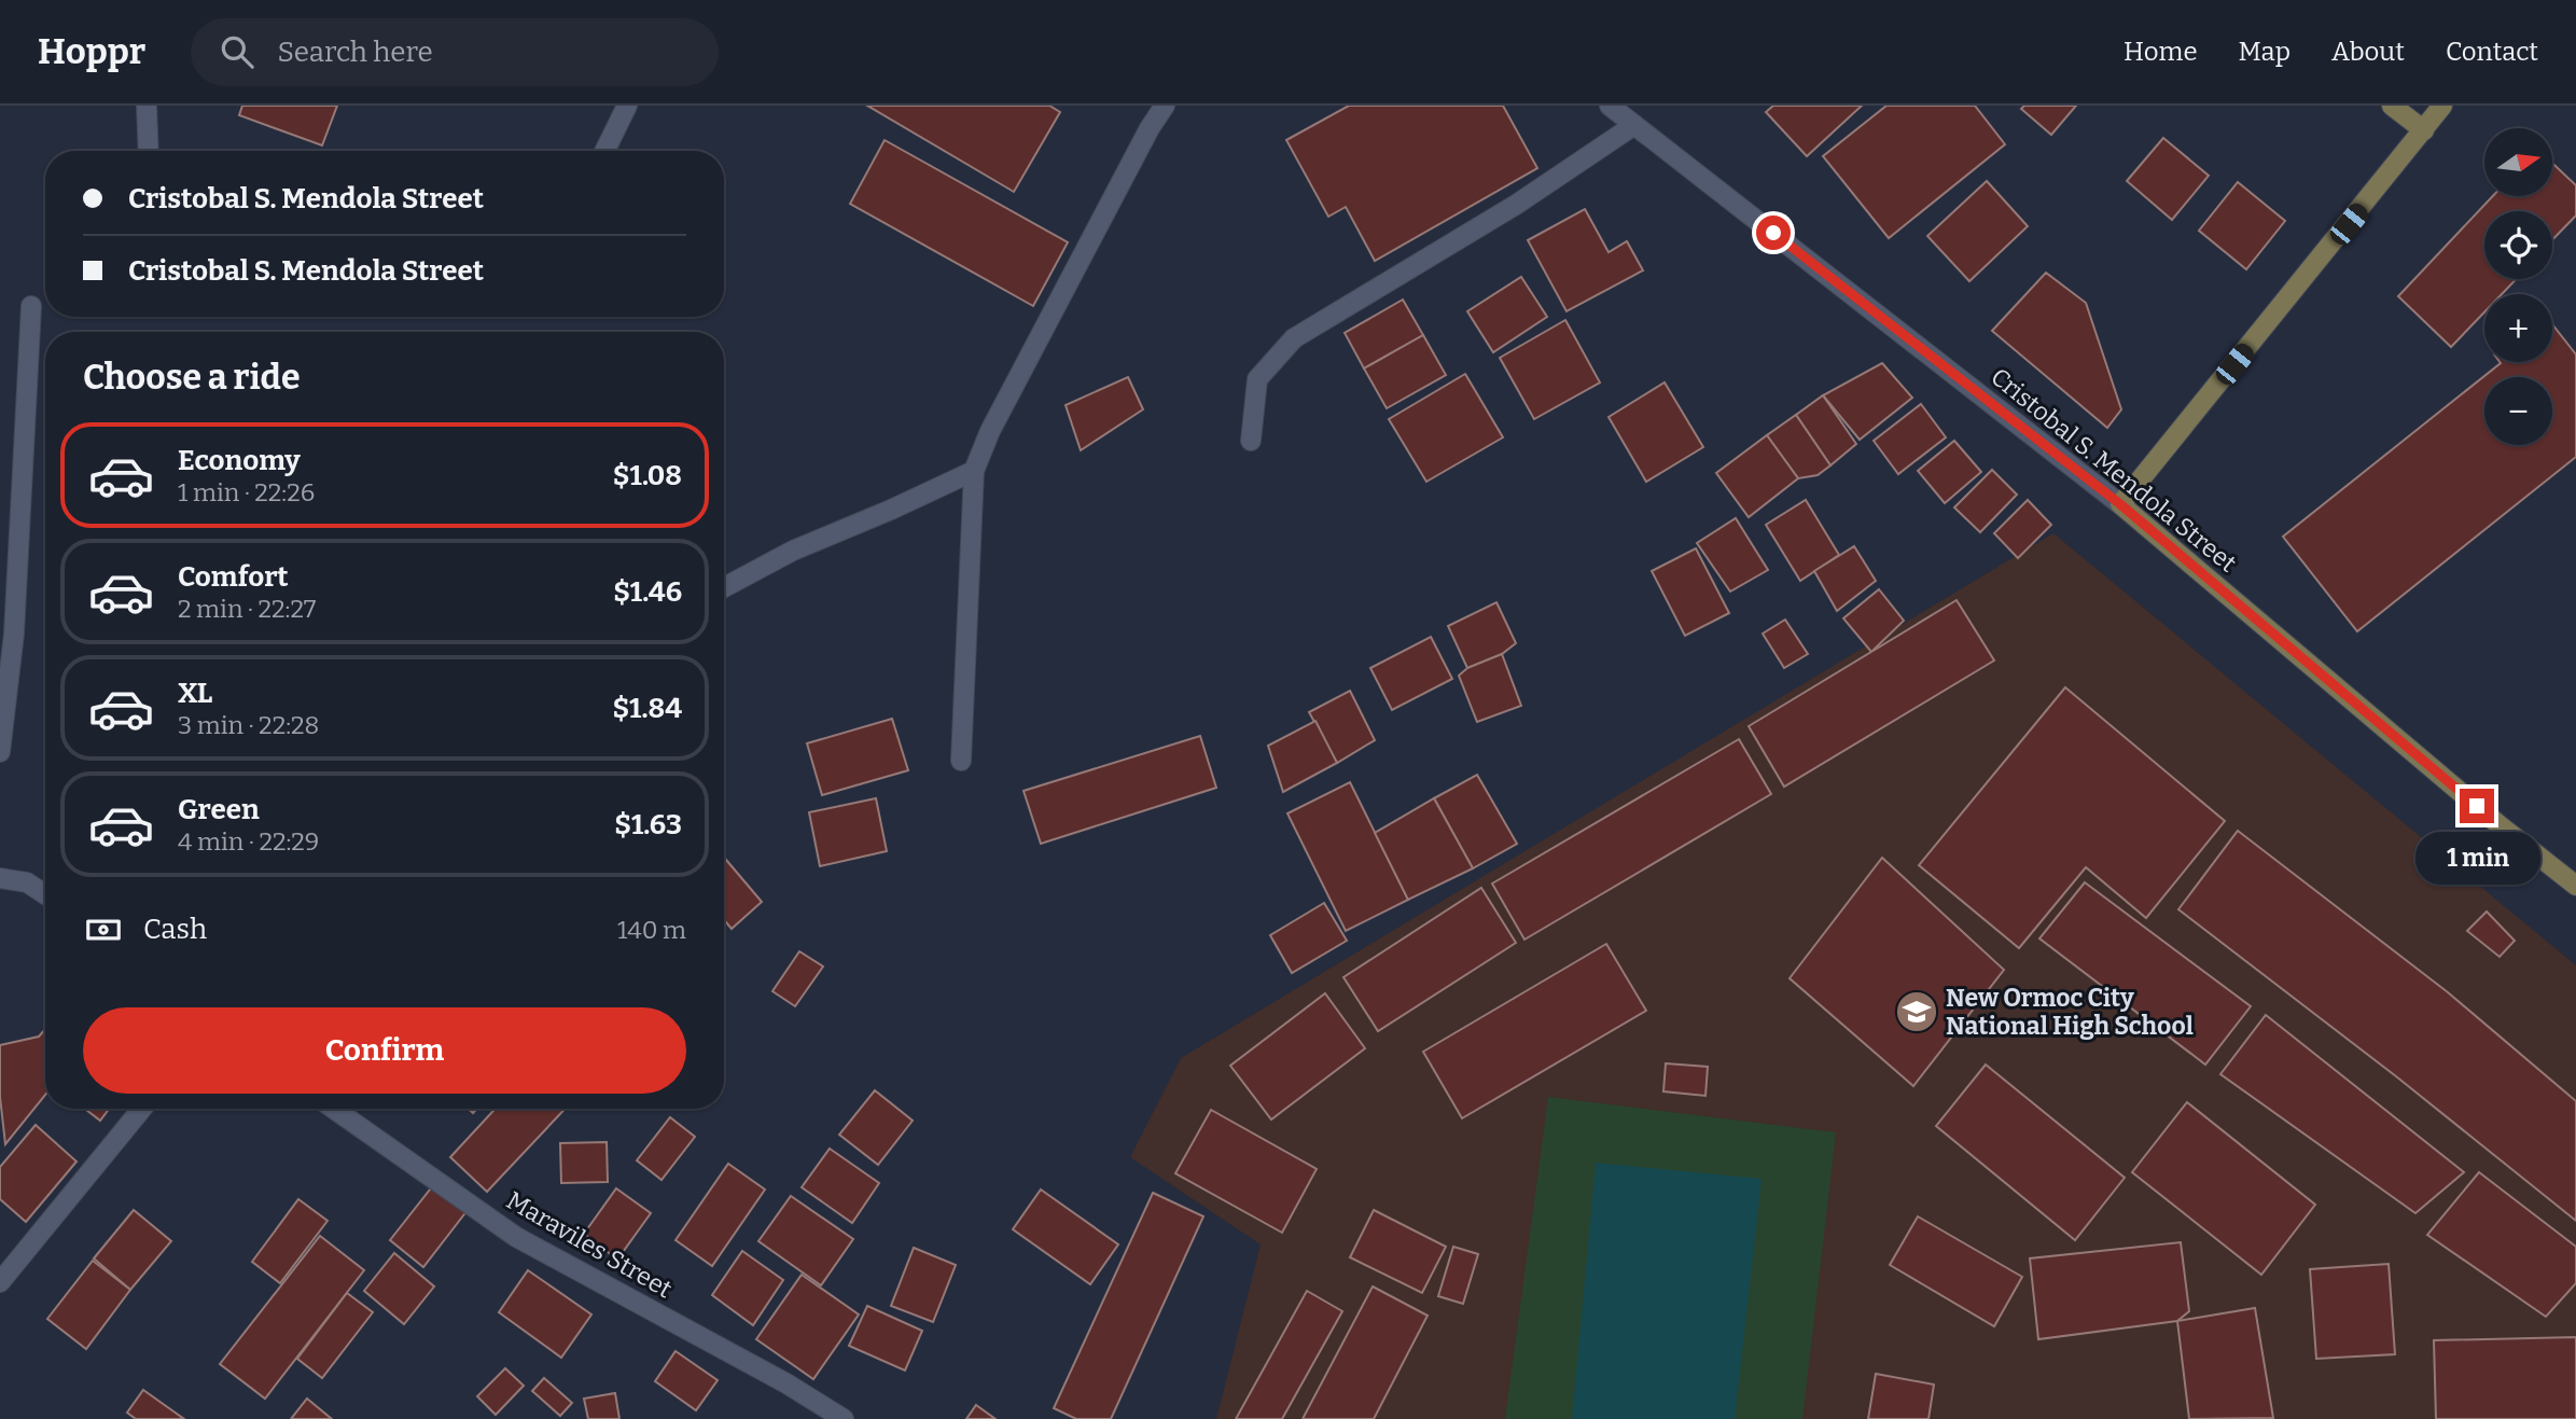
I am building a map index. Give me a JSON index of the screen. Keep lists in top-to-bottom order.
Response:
{
  "streets": {
    "street": ["Cristobal S. Mendola Street", "Maraviles Street"]
  },
  "places": {
    "school or university": ["New Ormoc City National High School"]
  },
  "north": "right",
  "page": {
    "header": "Hoppr",
    "search": "Search here",
    "nav": [
      "Home",
      "Map",
      "About",
      "Contact"
    ],
    "map_buttons": ["+", "−"],
    "banner": ["Cristobal S. Mendola Street", "Cristobal S. Mendola Street"],
    "heading": "Choose a ride",
    "list": [
      {
        "name": "Economy",
        "note": "1 min · 22:26",
        "value": "$1.08"
      },
      {
        "name": "Comfort",
        "note": "2 min · 22:27",
        "value": "$1.46"
      },
      {
        "name": "XL",
        "note": "3 min · 22:28",
        "value": "$1.84"
      },
      {
        "name": "Green",
        "note": "4 min · 22:29",
        "value": "$1.63"
      }
    ],
    "bubble": "1 min",
    "pay": ["Cash", "140 m"],
    "buttons": "Confirm"
  }
}
